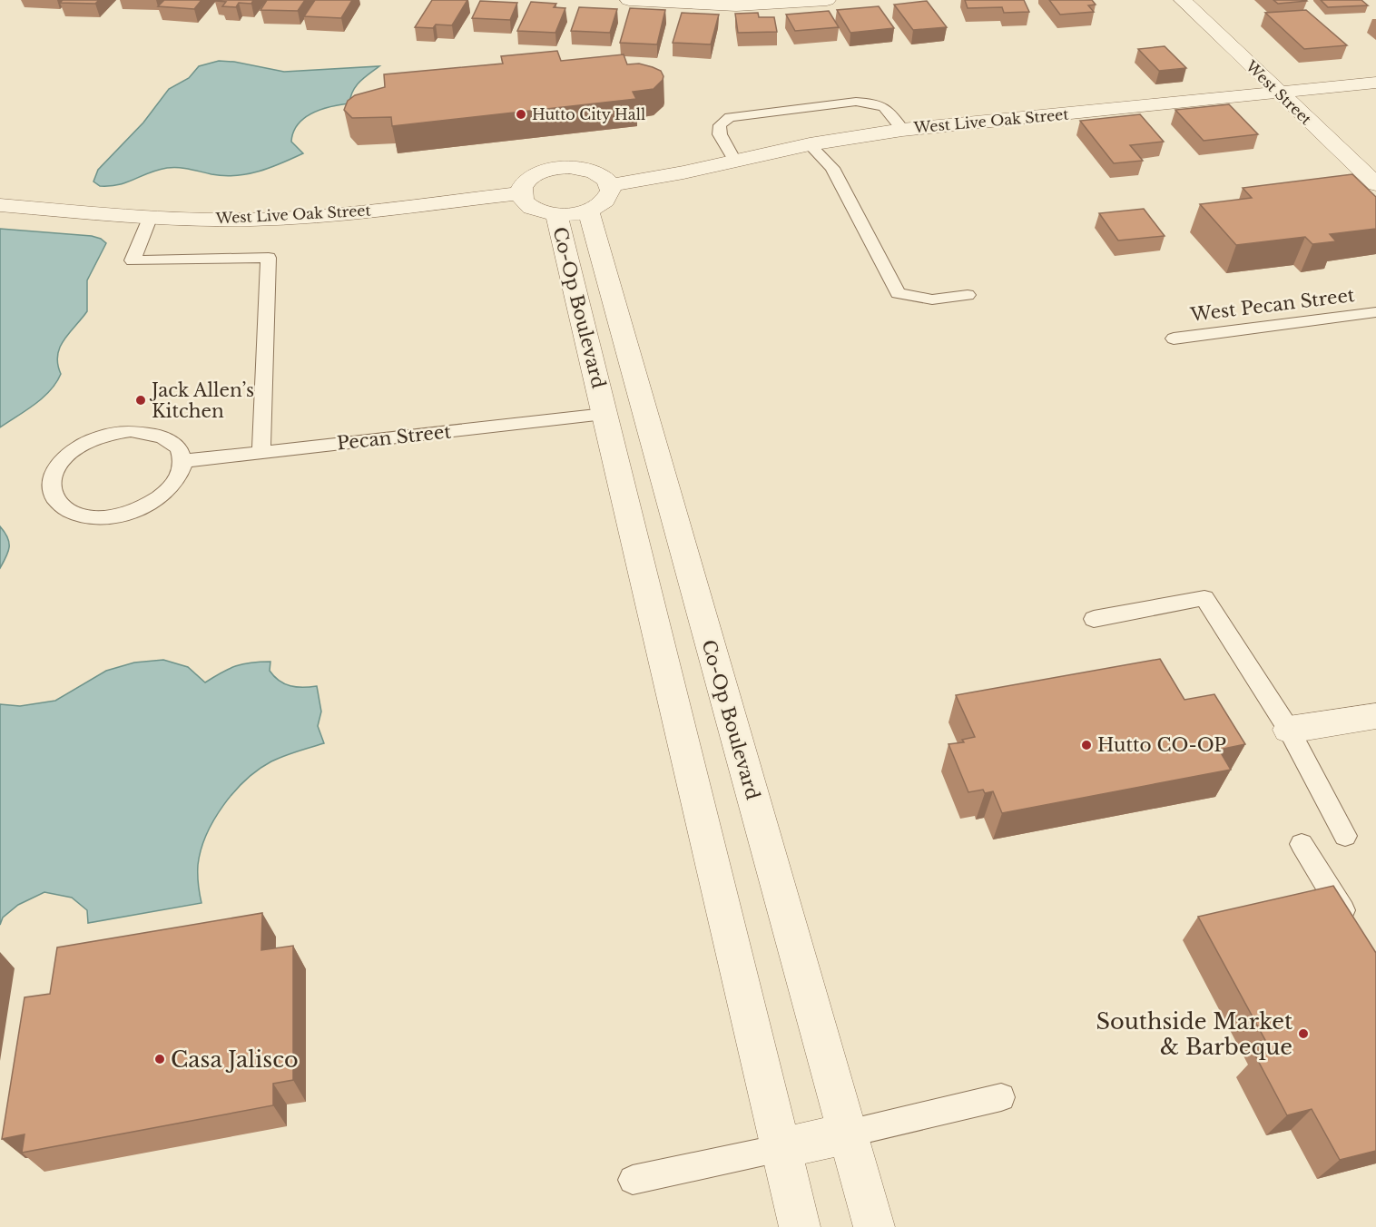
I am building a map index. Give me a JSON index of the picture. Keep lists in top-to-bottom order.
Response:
{
  "streets": {
    "street": ["West Street", "West Live Oak Street", "Co-Op Boulevard"],
    "lane": ["West Pecan Street", "Pecan Street"]
  },
  "crossings": [
    ["West Street", "West Live Oak Street"],
    ["Co-Op Boulevard", "Pecan Street"]
  ],
  "places": [
    "Hutto City Hall",
    "Jack Allen’s Kitchen",
    "Hutto CO-OP",
    "Southside Market & Barbeque",
    "Casa Jalisco"
  ]
}
